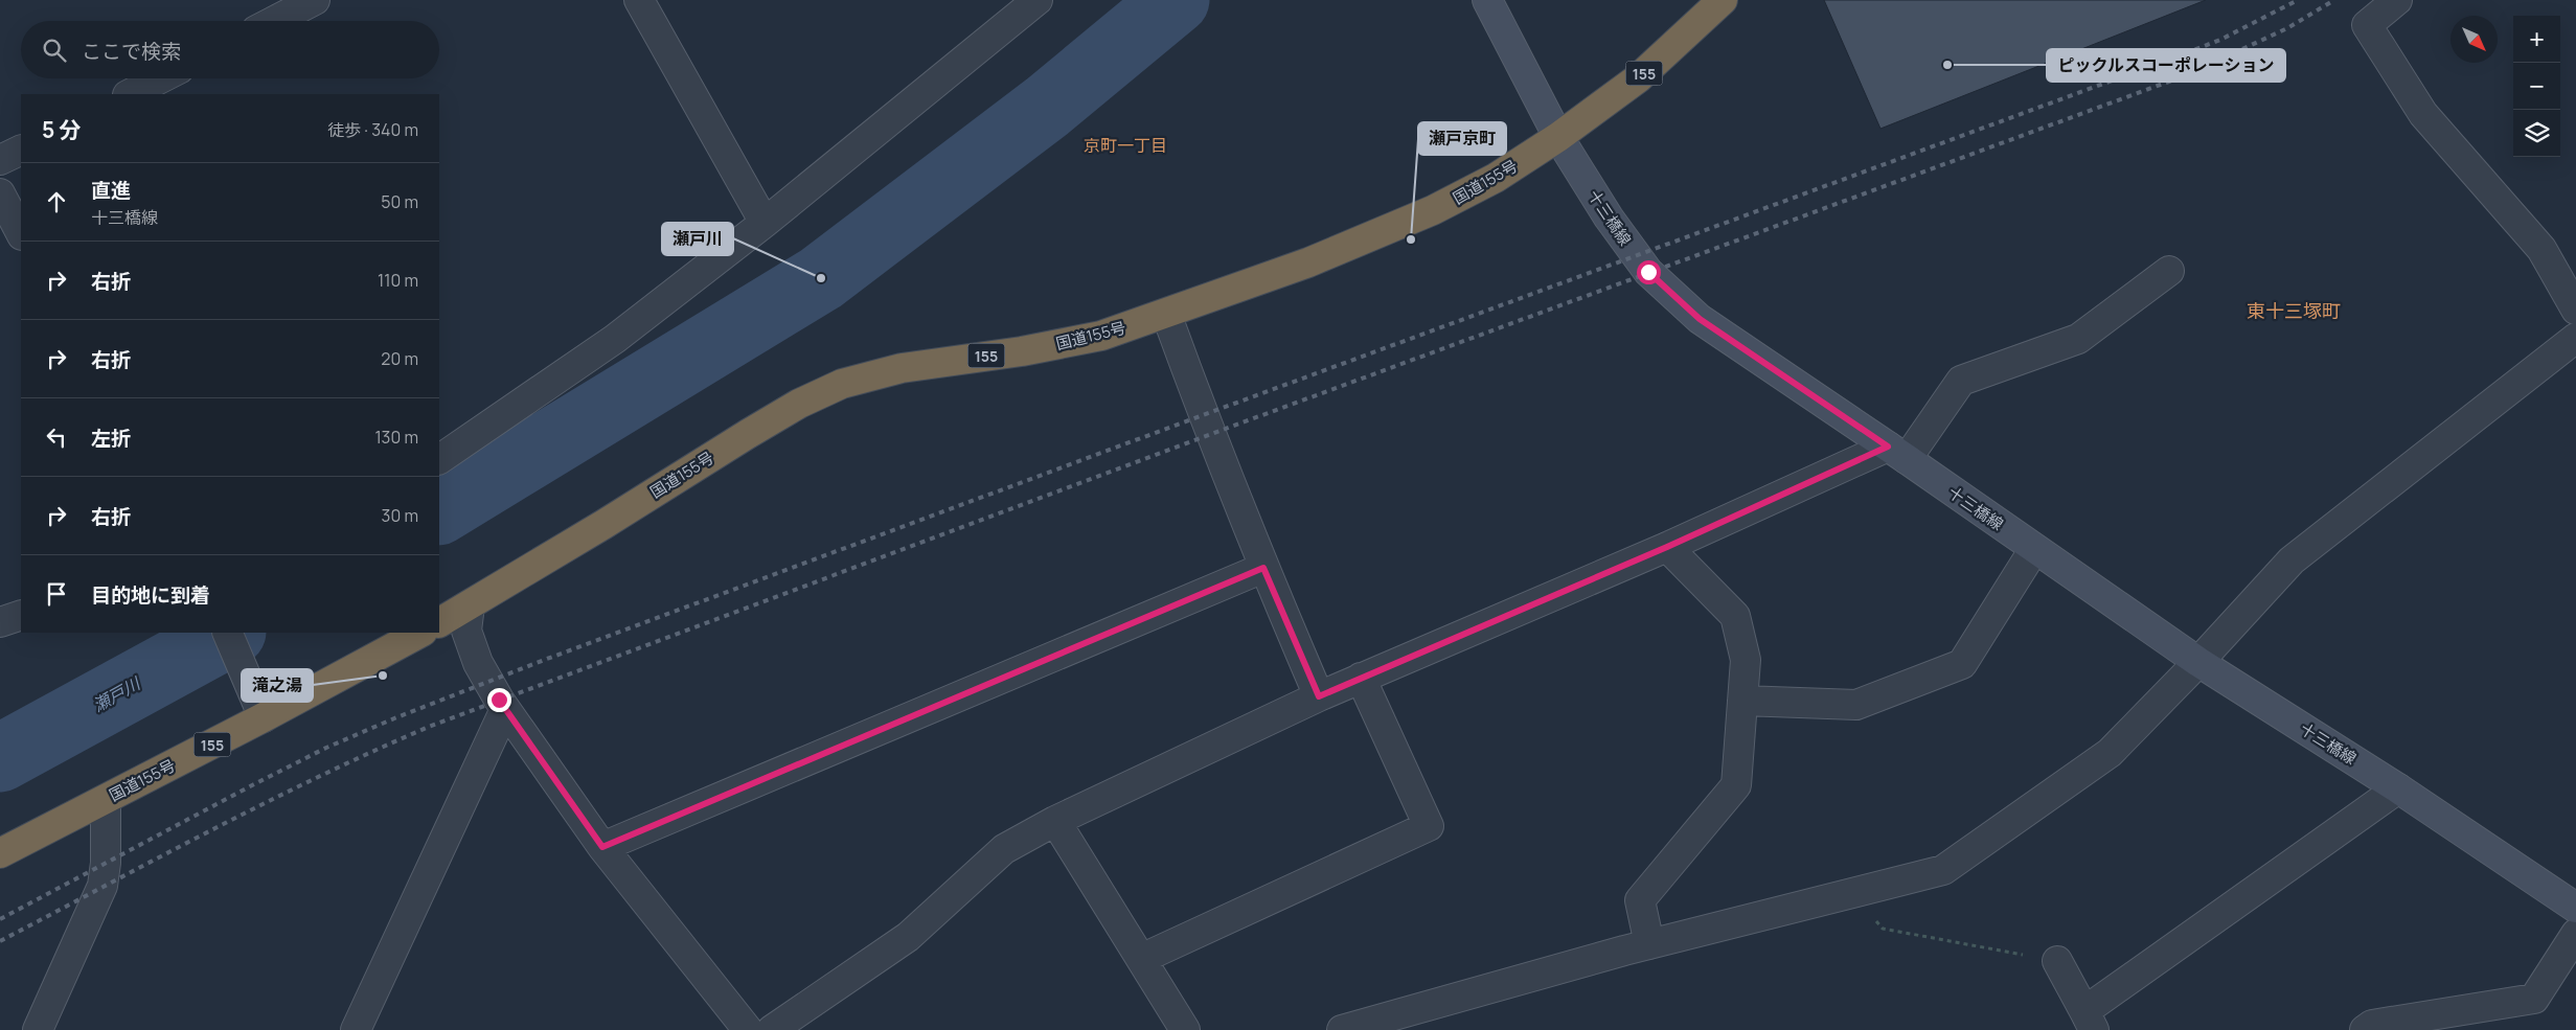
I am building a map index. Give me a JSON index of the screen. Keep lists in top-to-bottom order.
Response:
{
  "streets": {
    "highway": ["155", "国道155号"],
    "street": ["十三橋線"]
  },
  "crossings": [
    ["国道155号", "十三橋線"]
  ],
  "districts": ["京町一丁目", "東十三塚町"],
  "water": ["瀬戸川"],
  "places": [
    "ピックルスコーポレーション",
    "瀬戸京町",
    "瀬戸川",
    "滝之湯"
  ],
  "north": "bottom right",
  "page": {
    "map_buttons": ["+", "−"],
    "search": "ここで検索",
    "heading": ["5 分", "徒歩 · 340 m"],
    "list": [
      ["直進", "十三橋線", "50 m"],
      ["右折", "110 m"],
      ["右折", "20 m"],
      ["左折", "130 m"],
      ["右折", "30 m"],
      "目的地に到着"
    ]
  }
}
